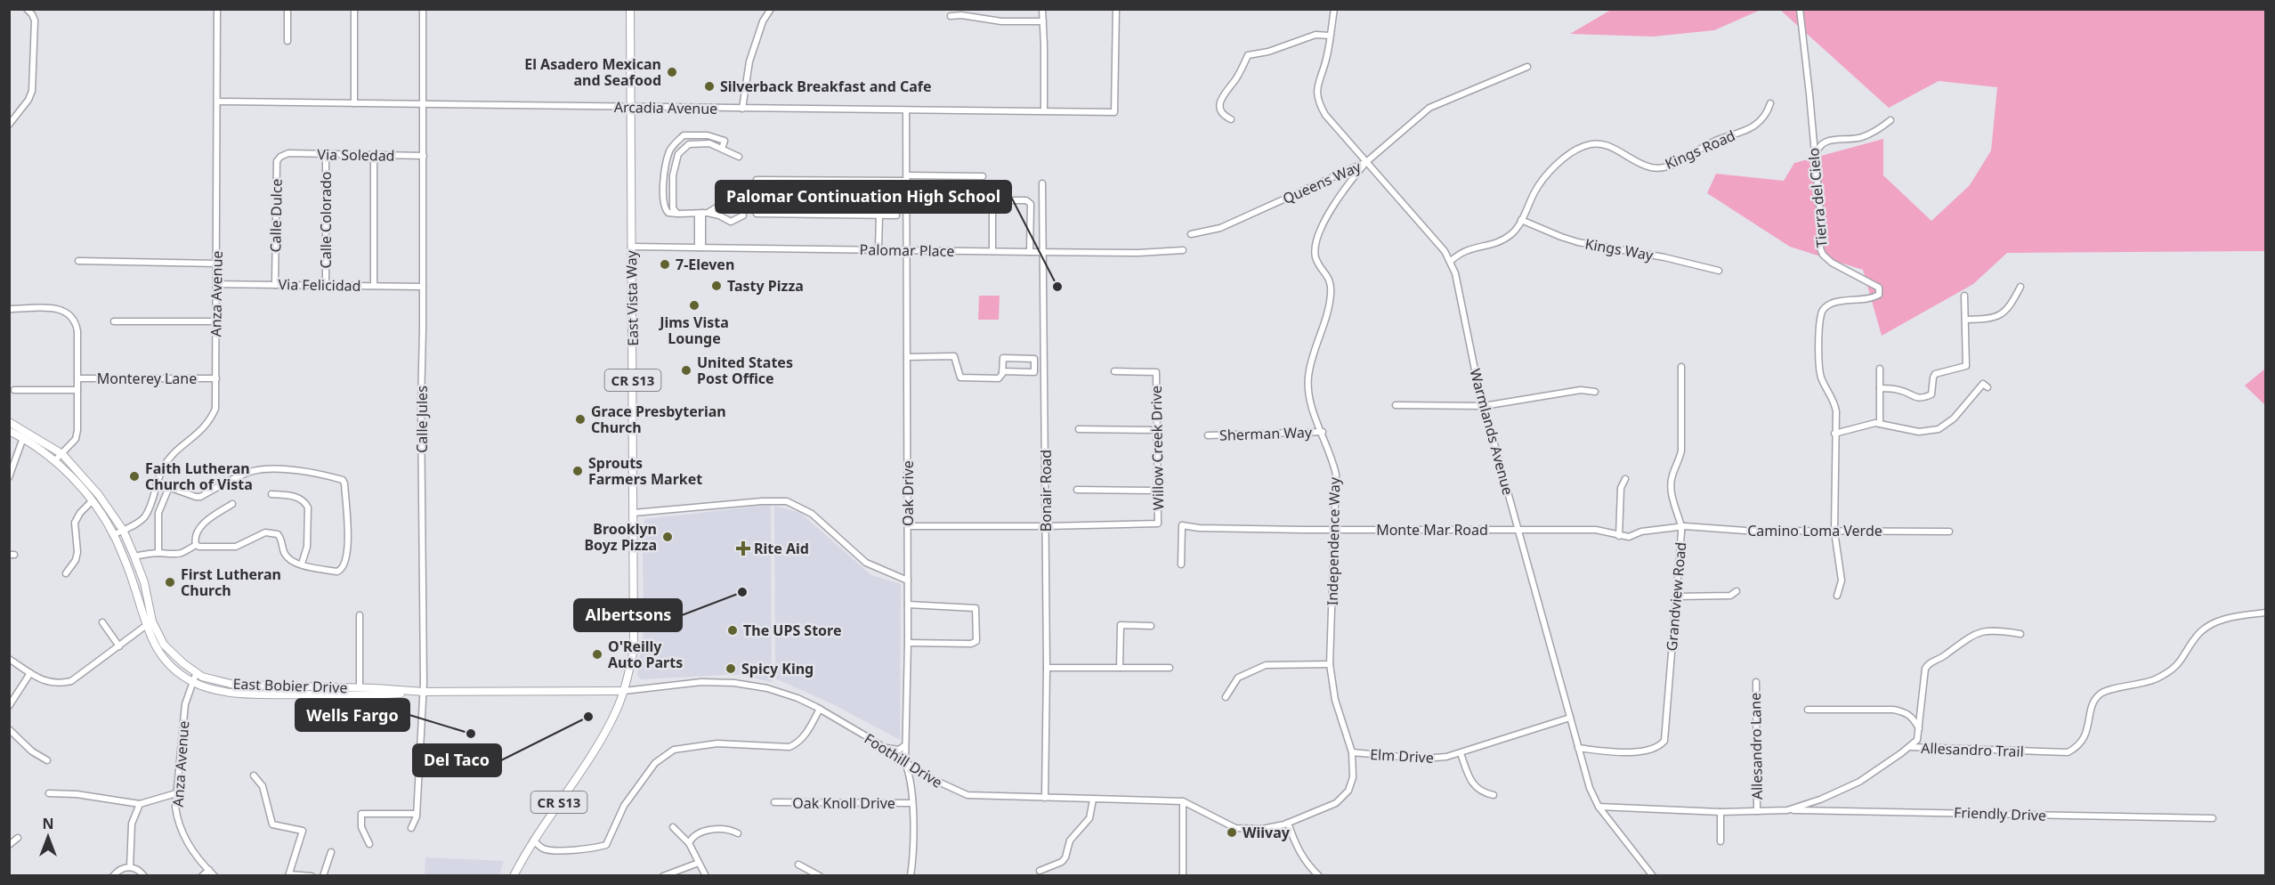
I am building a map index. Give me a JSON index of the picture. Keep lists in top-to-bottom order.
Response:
{
  "streets": {
    "main road": ["East Vista Way", "CR S13", "East Bobier Drive"],
    "street": [
      "Arcadia Avenue",
      "Kings Road",
      "Via Soledad",
      "Queens Way",
      "Tierra del Cielo",
      "Calle Dulce",
      "Calle Colorado",
      "Kings Way",
      "Palomar Place",
      "Via Felicidad",
      "Anza Avenue",
      "Monterey Lane",
      "Calle Jules",
      "Warmlands Avenue",
      "Sherman Way",
      "Willow Creek Drive",
      "Bonair Road",
      "Oak Drive",
      "Monte Mar Road",
      "Camino Loma Verde",
      "Independence Way",
      "Grandview Road",
      "Allesandro Lane",
      "Allesandro Trail",
      "Elm Drive",
      "Foothill Drive",
      "Oak Knoll Drive",
      "Friendly Drive"
    ]
  },
  "crossings": [
    ["Arcadia Avenue", "Anza Avenue"],
    ["Arcadia Avenue", "East Vista Way"],
    ["Arcadia Avenue", "Calle Jules"],
    ["Arcadia Avenue", "Oak Drive"],
    ["Kings Road", "Kings Way"],
    ["Kings Road", "Warmlands Avenue"],
    ["Via Soledad", "Calle Dulce"],
    ["Via Soledad", "Calle Colorado"],
    ["Via Soledad", "Calle Jules"],
    ["Queens Way", "Warmlands Avenue"],
    ["Queens Way", "Independence Way"],
    ["Tierra del Cielo", "Camino Loma Verde"],
    ["Calle Dulce", "Via Felicidad"],
    ["Calle Colorado", "Via Felicidad"],
    ["Palomar Place", "East Vista Way"],
    ["Palomar Place", "Bonair Road"],
    ["Palomar Place", "Oak Drive"],
    ["Via Felicidad", "Anza Avenue"],
    ["Via Felicidad", "Calle Jules"],
    ["Anza Avenue", "Monterey Lane"],
    ["Anza Avenue", "East Bobier Drive"],
    ["East Vista Way", "East Bobier Drive"],
    ["East Vista Way", "Foothill Drive"],
    ["Calle Jules", "East Bobier Drive"],
    ["Warmlands Avenue", "Monte Mar Road"],
    ["Warmlands Avenue", "Independence Way"],
    ["Warmlands Avenue", "Grandview Road"],
    ["Warmlands Avenue", "Allesandro Trail"],
    ["Warmlands Avenue", "Elm Drive"],
    ["Sherman Way", "Independence Way"],
    ["Willow Creek Drive", "Bonair Road"],
    ["Bonair Road", "Foothill Drive"],
    ["Oak Drive", "Foothill Drive"],
    ["Oak Drive", "Oak Knoll Drive"],
    ["Monte Mar Road", "Camino Loma Verde"],
    ["Monte Mar Road", "Independence Way"],
    ["Monte Mar Road", "Grandview Road"],
    ["Camino Loma Verde", "Grandview Road"],
    ["Independence Way", "Elm Drive"],
    ["East Bobier Drive", "Foothill Drive"],
    ["Allesandro Lane", "Allesandro Trail"],
    ["Allesandro Trail", "Friendly Drive"],
    ["Elm Drive", "Foothill Drive"]
  ],
  "places": {
    "other": [
      "El Asadero Mexican and Seafood",
      "Silverback Breakfast and Cafe",
      "7-Eleven",
      "Tasty Pizza",
      "Palomar Continuation High School",
      "Jims Vista Lounge",
      "United States Post Office",
      "Grace Presbyterian Church",
      "Sprouts Farmers Market",
      "Faith Lutheran Church of Vista",
      "Brooklyn Boyz Pizza",
      "First Lutheran Church",
      "Albertsons",
      "The UPS Store",
      "O'Reilly Auto Parts",
      "Spicy King",
      "Del Taco",
      "Wells Fargo",
      "Wiivay"
    ],
    "health": ["Rite Aid"]
  },
  "north": "top"
}
